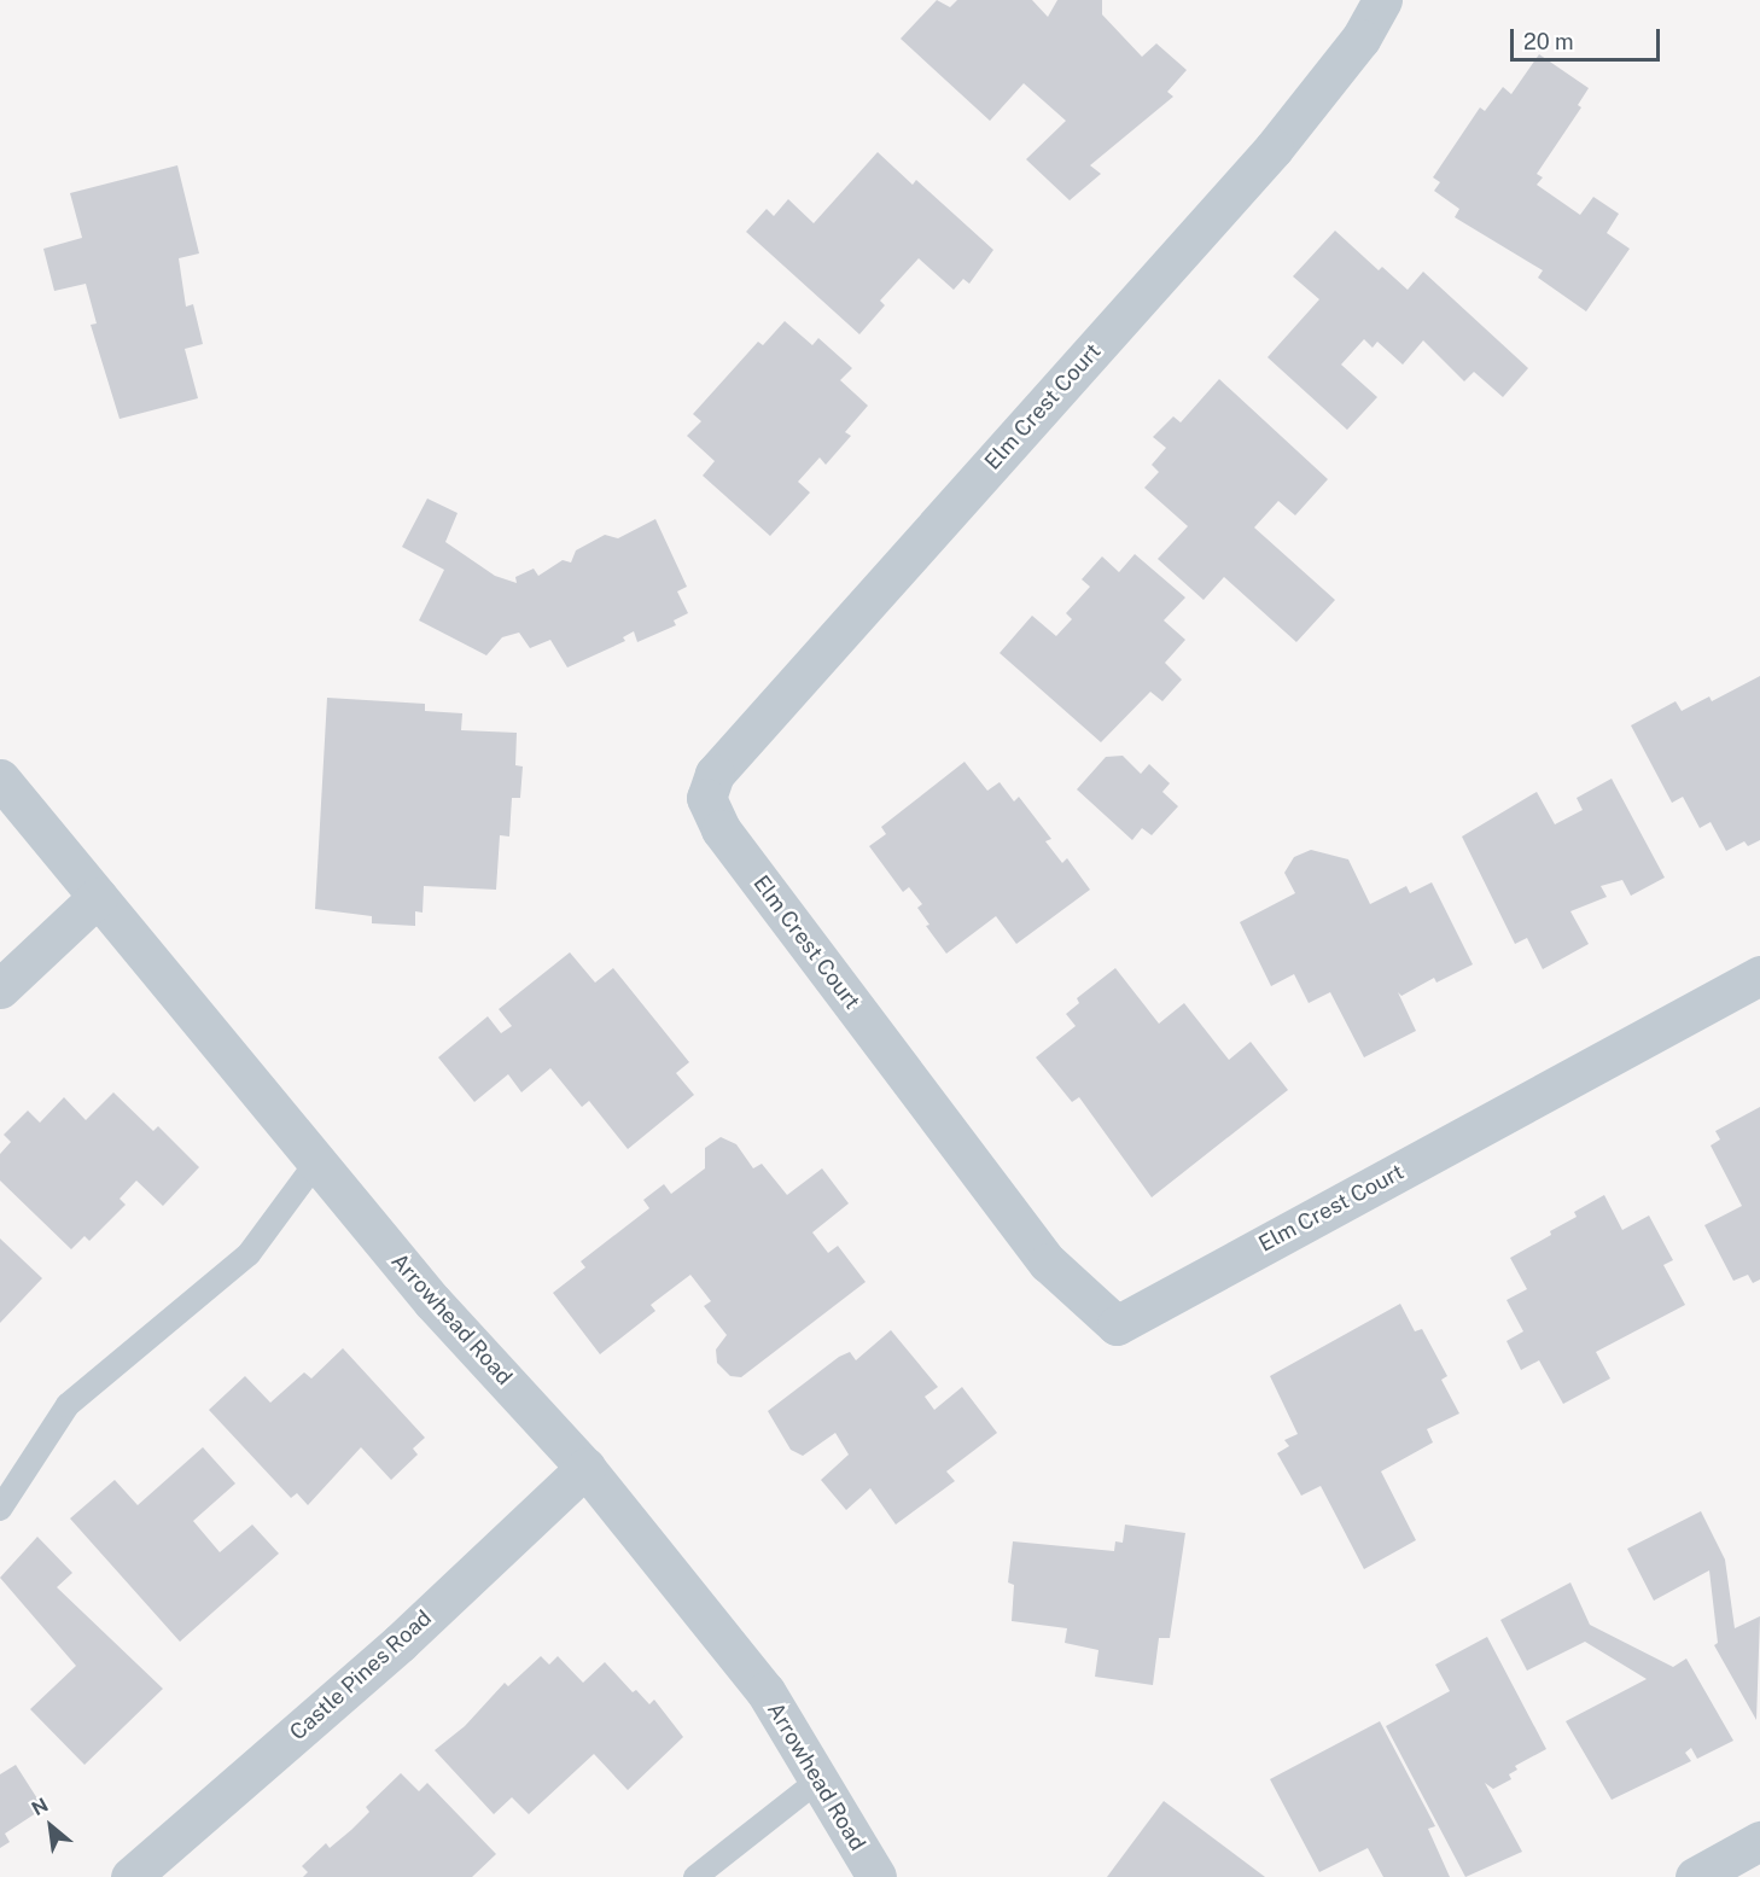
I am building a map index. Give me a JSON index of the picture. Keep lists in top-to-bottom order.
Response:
{
  "streets": {
    "street": ["Elm Crest Court", "Arrowhead Road", "Castle Pines Road"]
  },
  "crossings": [
    ["Arrowhead Road", "Castle Pines Road"]
  ],
  "scale_bar": "20 m",
  "north": "top left"
}
